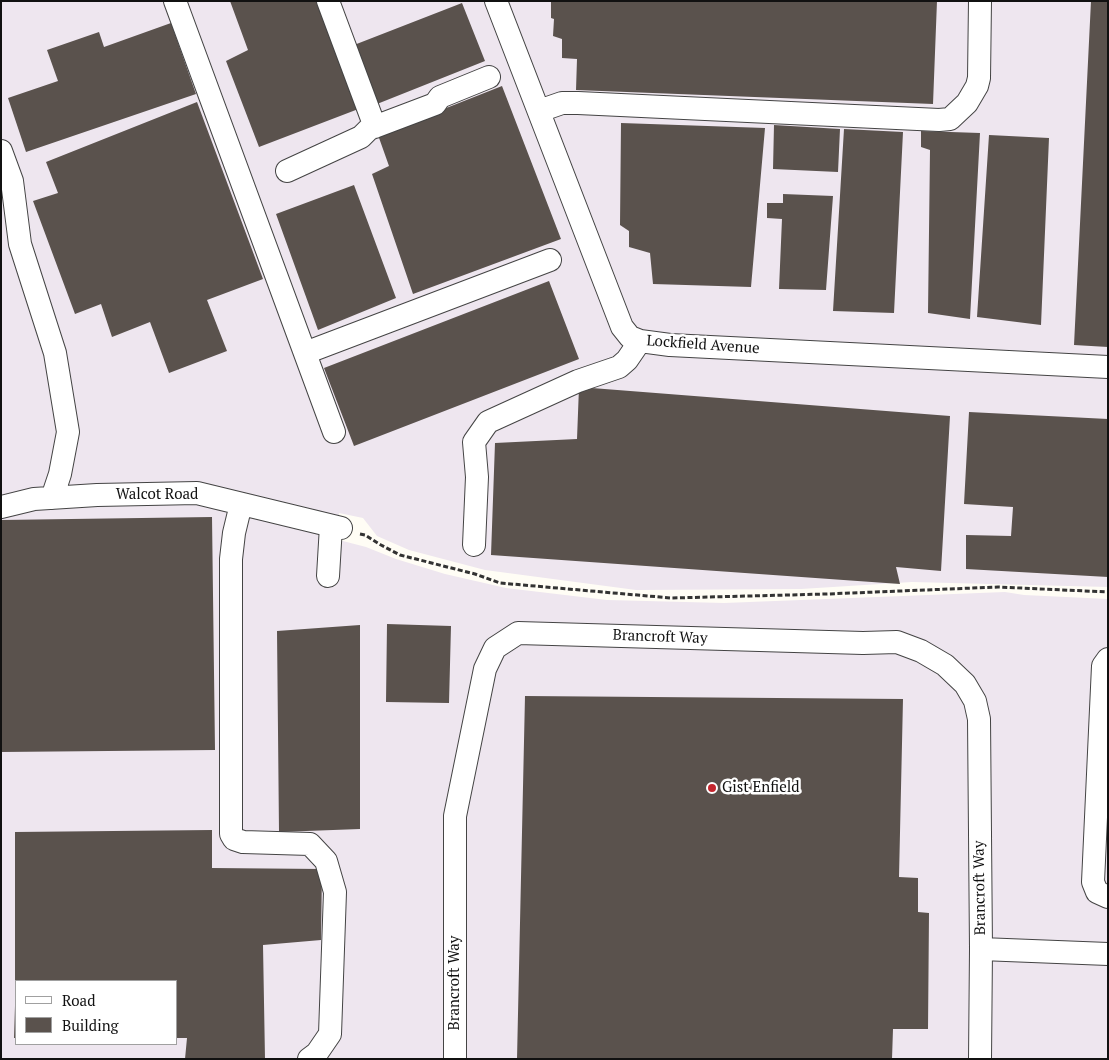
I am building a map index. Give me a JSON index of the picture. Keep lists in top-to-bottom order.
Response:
{
  "streets": {
    "street": ["Lockfield Avenue", "Walcot Road", "Brancroft Way"]
  },
  "places": ["Gist Enfield"],
  "legend": ["Road", "Building"]
}
